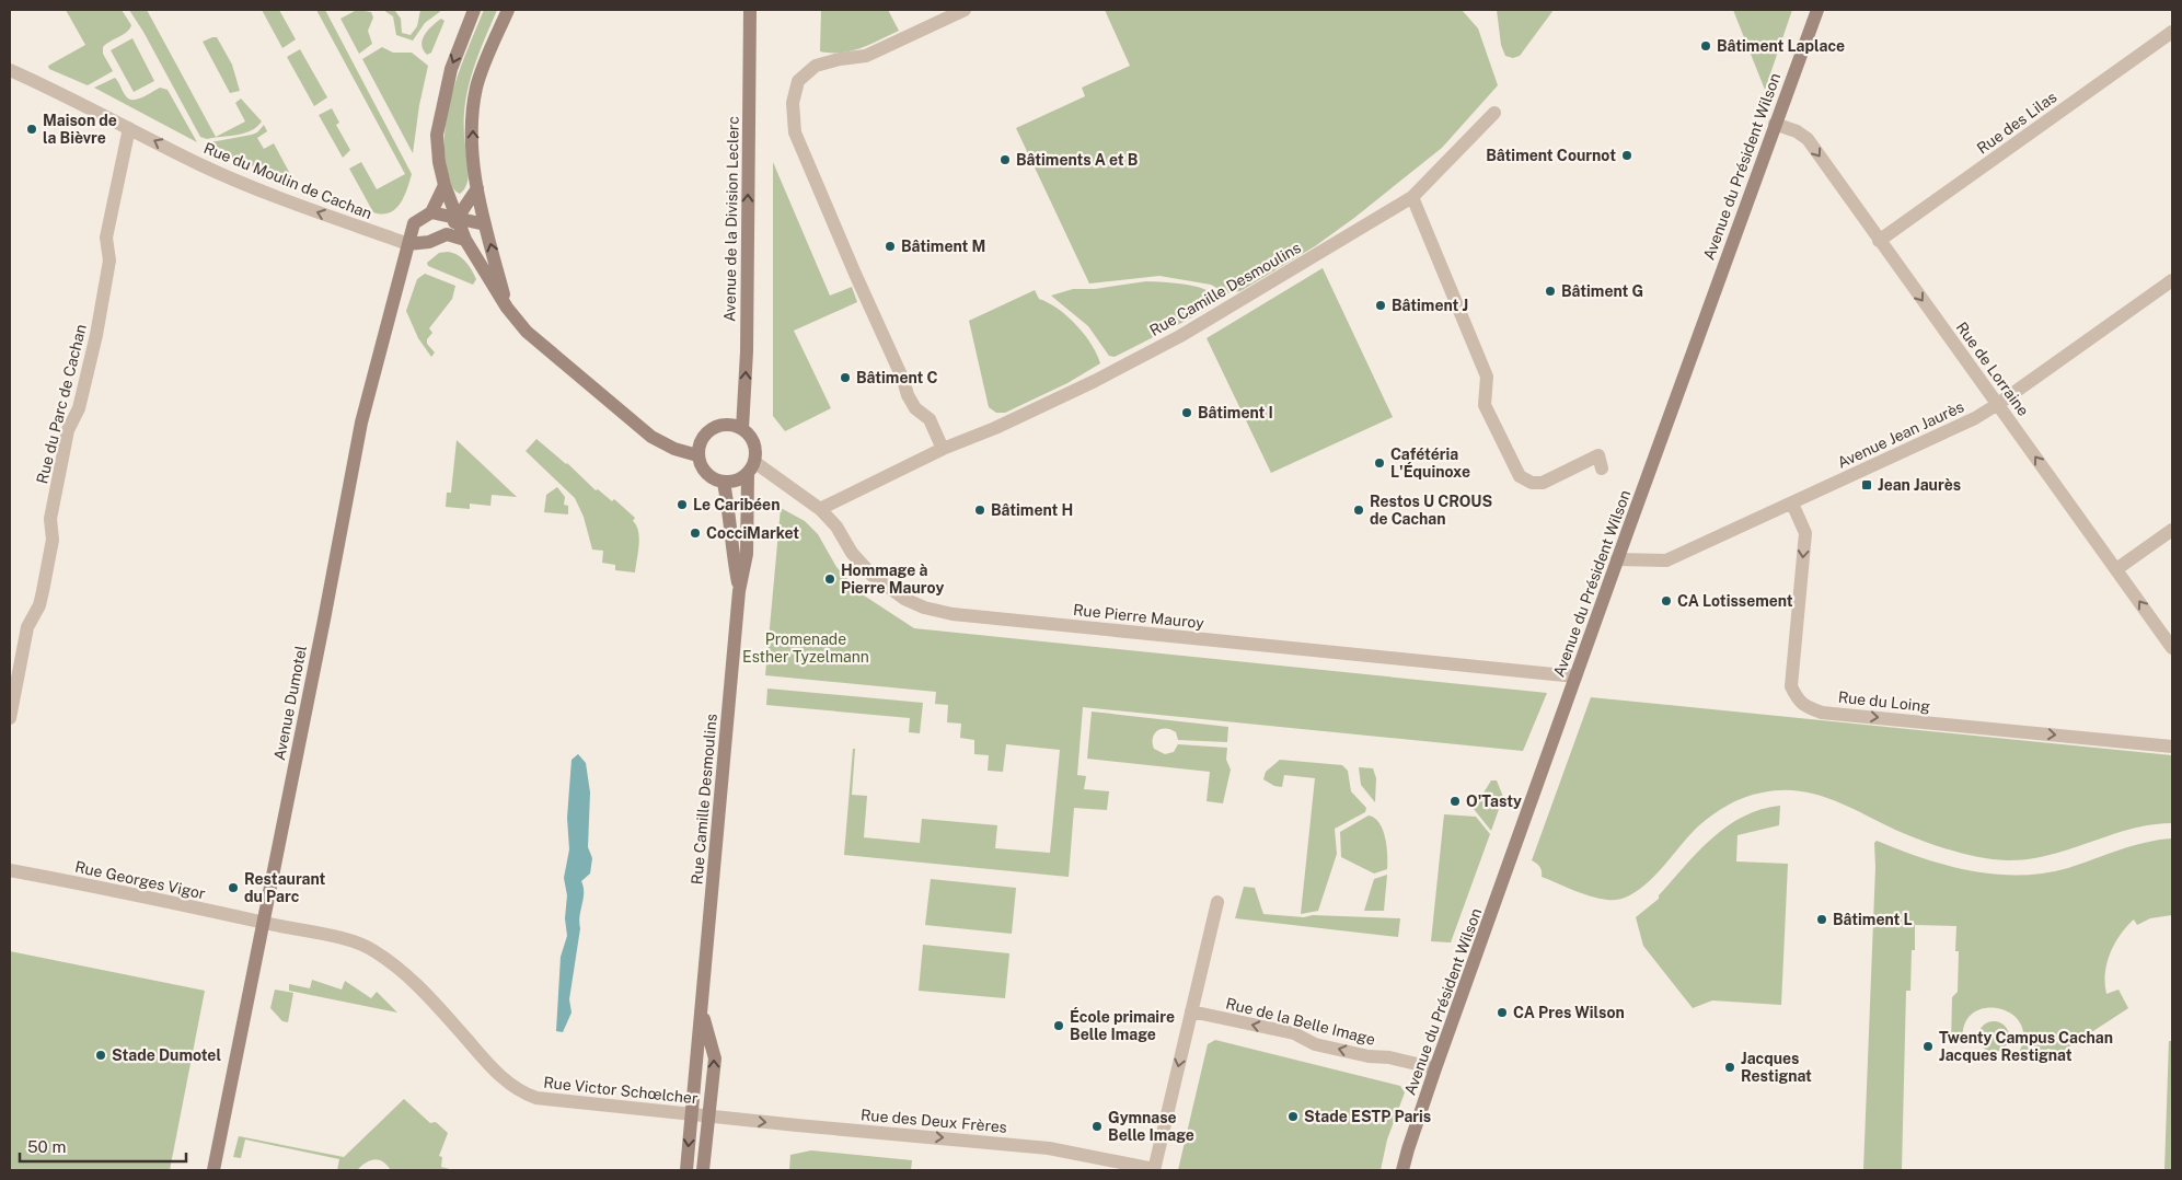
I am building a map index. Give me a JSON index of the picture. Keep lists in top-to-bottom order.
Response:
{
  "streets": {
    "main road": [
      "Avenue du Président Wilson",
      "Avenue de la Division Leclerc",
      "Rue Camille Desmoulins",
      "Avenue Dumotel"
    ],
    "street": [
      "Rue des Lilas",
      "Rue du Moulin de Cachan",
      "Rue de Lorraine",
      "Rue du Parc de Cachan",
      "Avenue Jean Jaurès",
      "Rue Pierre Mauroy",
      "Rue du Loing",
      "Rue Georges Vigor",
      "Rue de la Belle Image",
      "Rue Victor Schœlcher",
      "Rue des Deux Frères"
    ]
  },
  "crossings": [
    ["Rue des Lilas", "Rue de Lorraine"],
    ["Avenue du Président Wilson", "Rue de Lorraine"],
    ["Avenue du Président Wilson", "Avenue Jean Jaurès"],
    ["Avenue du Président Wilson", "Rue Pierre Mauroy"],
    ["Avenue du Président Wilson", "Rue de la Belle Image"],
    ["Rue du Moulin de Cachan", "Rue du Parc de Cachan"],
    ["Rue du Moulin de Cachan", "Avenue Dumotel"],
    ["Avenue de la Division Leclerc", "Rue Camille Desmoulins"],
    ["Avenue de la Division Leclerc", "Rue Pierre Mauroy"],
    ["Rue Camille Desmoulins", "Rue Pierre Mauroy"],
    ["Rue Camille Desmoulins", "Rue Victor Schœlcher"],
    ["Rue Camille Desmoulins", "Rue des Deux Frères"],
    ["Rue de Lorraine", "Avenue Jean Jaurès"],
    ["Avenue Jean Jaurès", "Rue du Loing"],
    ["Avenue Dumotel", "Rue Georges Vigor"],
    ["Avenue Dumotel", "Rue Victor Schœlcher"],
    ["Rue Georges Vigor", "Rue Victor Schœlcher"],
    ["Rue Victor Schœlcher", "Rue des Deux Frères"]
  ],
  "one_way": [
    "Rue du Moulin de Cachan",
    "Avenue de la Division Leclerc",
    "Rue de la Belle Image",
    "Rue des Deux Frères"
  ],
  "parks": ["Promenade Esther Tyzelmann"],
  "places": {
    "other": [
      "Bâtiment Laplace",
      "Maison de la Bièvre",
      "Bâtiment Cournot",
      "Bâtiments A et B",
      "Bâtiment M",
      "Bâtiment G",
      "Bâtiment J",
      "Bâtiment C",
      "Bâtiment I",
      "Cafétéria L'Équinoxe",
      "Le Caribéen",
      "Bâtiment H",
      "Restos U CROUS de Cachan",
      "CocciMarket",
      "Hommage à Pierre Mauroy",
      "CA Lotissement",
      "O'Tasty",
      "Restaurant du Parc",
      "Bâtiment L",
      "CA Pres Wilson",
      "École primaire Belle Image",
      "Twenty Campus Cachan Jacques Restignat",
      "Stade Dumotel",
      "Jacques Restignat",
      "Stade ESTP Paris",
      "Gymnase Belle Image"
    ],
    "transit": ["Jean Jaurès"]
  },
  "scale_bar": "50 m"
}
